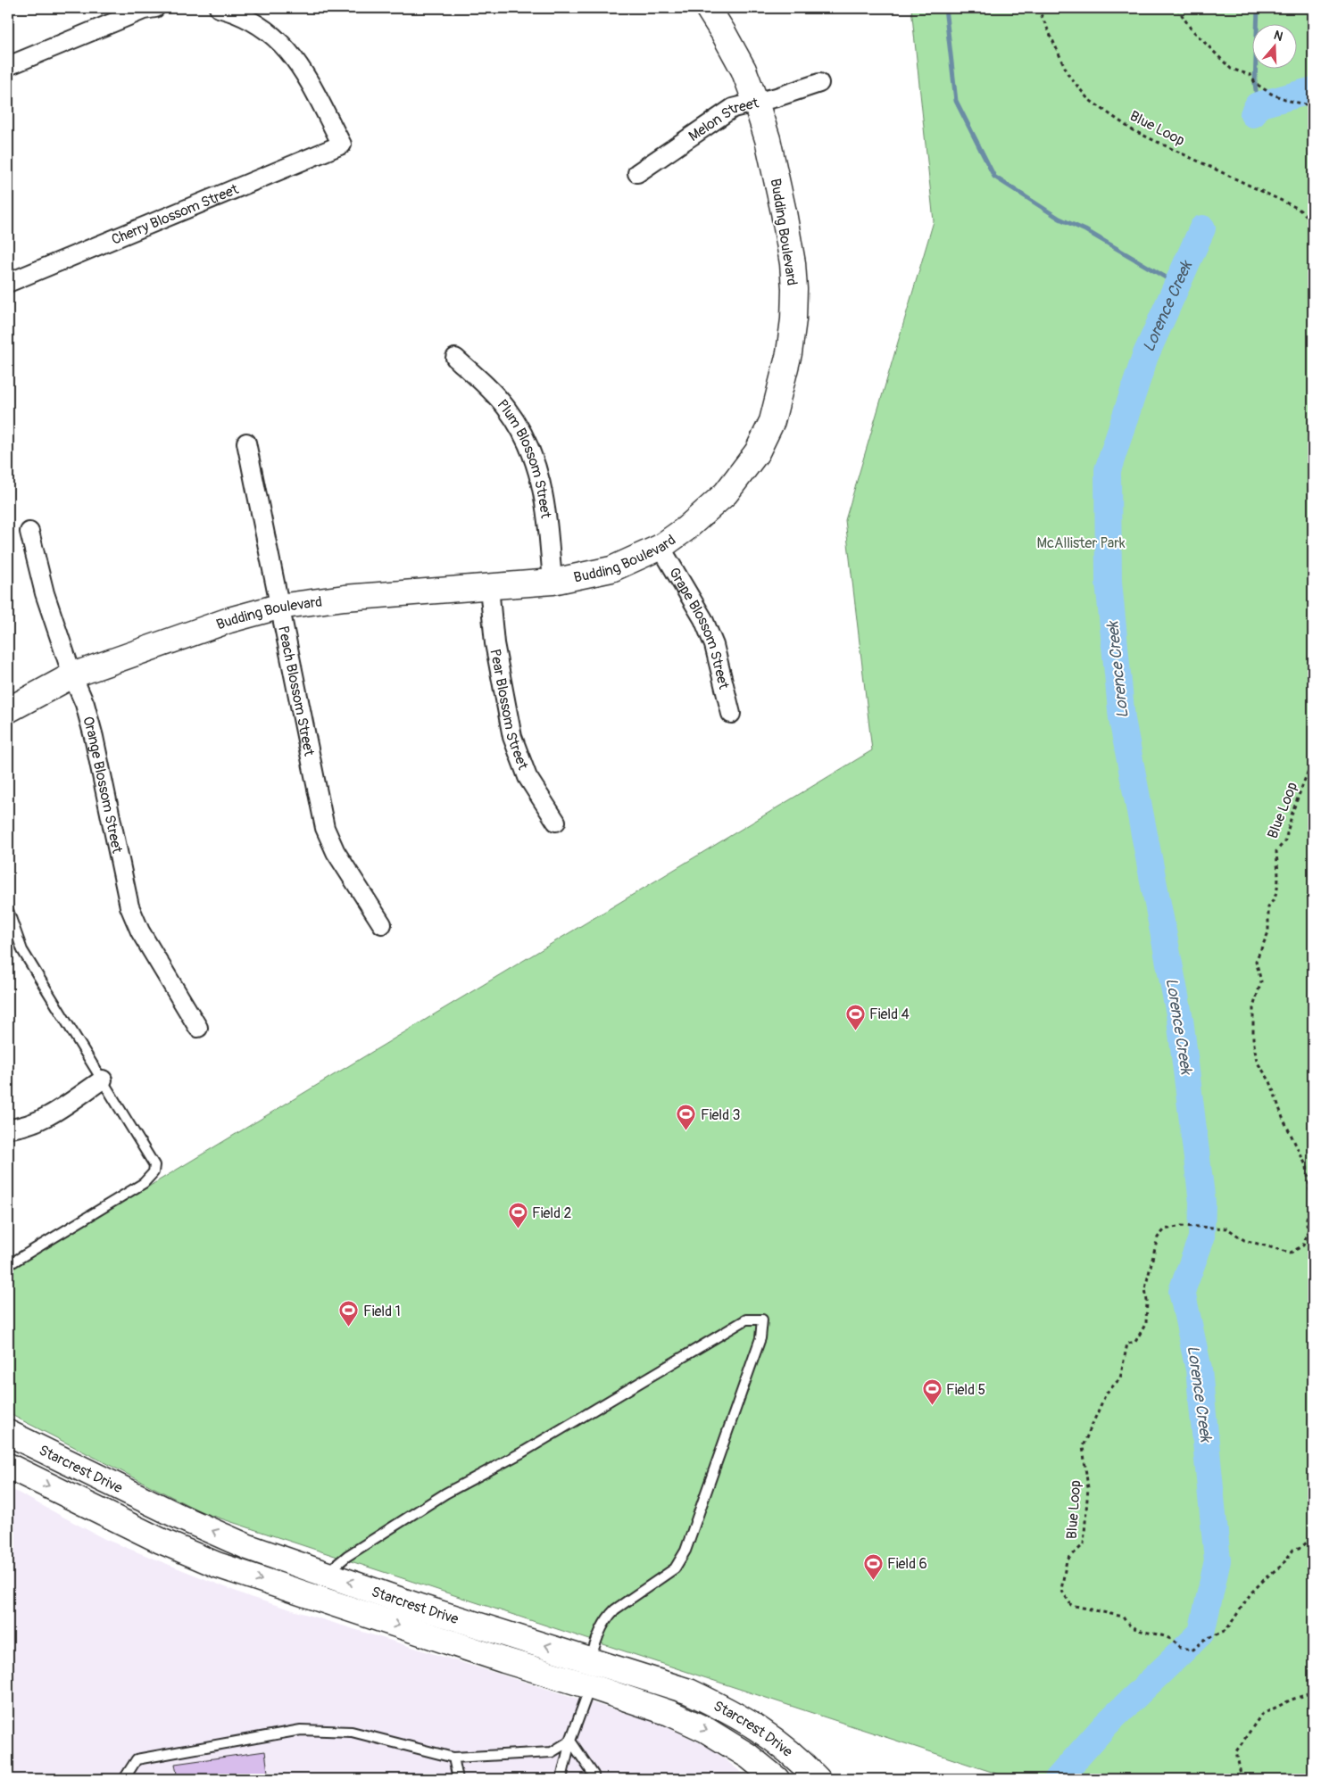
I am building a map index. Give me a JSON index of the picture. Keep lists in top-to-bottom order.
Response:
{
  "streets": {
    "main road": ["Budding Boulevard", "Starcrest Drive"],
    "street": [
      "Melon Street",
      "Cherry Blossom Street",
      "Plum Blossom Street",
      "Grape Blossom Street",
      "Peach Blossom Street",
      "Pear Blossom Street",
      "Orange Blossom Street"
    ],
    "path": ["Blue Loop"]
  },
  "crossings": [
    ["Melon Street", "Budding Boulevard"],
    ["Budding Boulevard", "Plum Blossom Street"],
    ["Budding Boulevard", "Grape Blossom Street"],
    ["Budding Boulevard", "Peach Blossom Street"],
    ["Budding Boulevard", "Pear Blossom Street"],
    ["Budding Boulevard", "Orange Blossom Street"]
  ],
  "water": ["Lorence Creek"],
  "parks": ["McAllister Park"],
  "places": {
    "sports": [
      "Field 4",
      "Field 3",
      "Field 2",
      "Field 1",
      "Field 5",
      "Field 6"
    ]
  },
  "north": "top"
}
